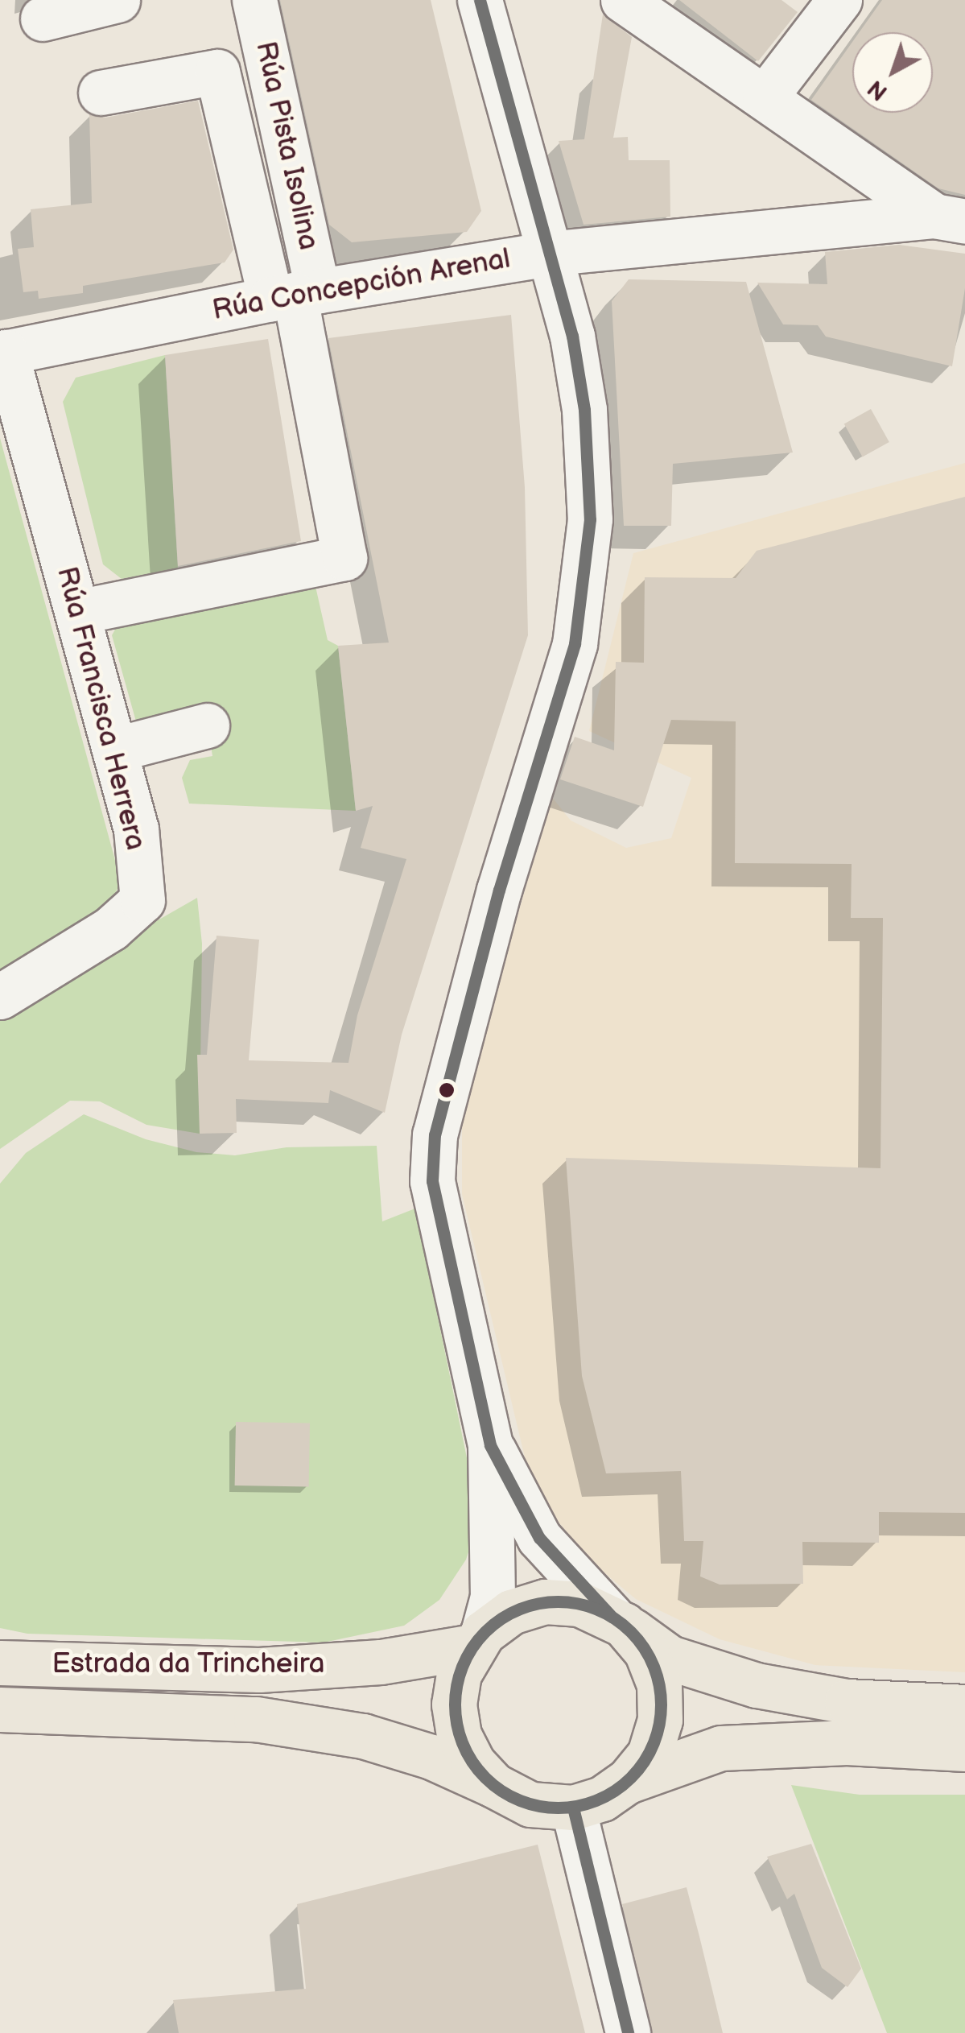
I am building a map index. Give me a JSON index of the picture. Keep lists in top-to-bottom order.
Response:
{
  "streets": {
    "highway": ["Estrada da Trincheira"],
    "street": ["Rúa Pista Isolina", "Rúa Concepción Arenal", "Rúa Francisca Herrera"]
  },
  "crossings": [
    ["Rúa Pista Isolina", "Rúa Concepción Arenal"],
    ["Rúa Concepción Arenal", "Rúa Francisca Herrera"]
  ],
  "north": "bottom left"
}
